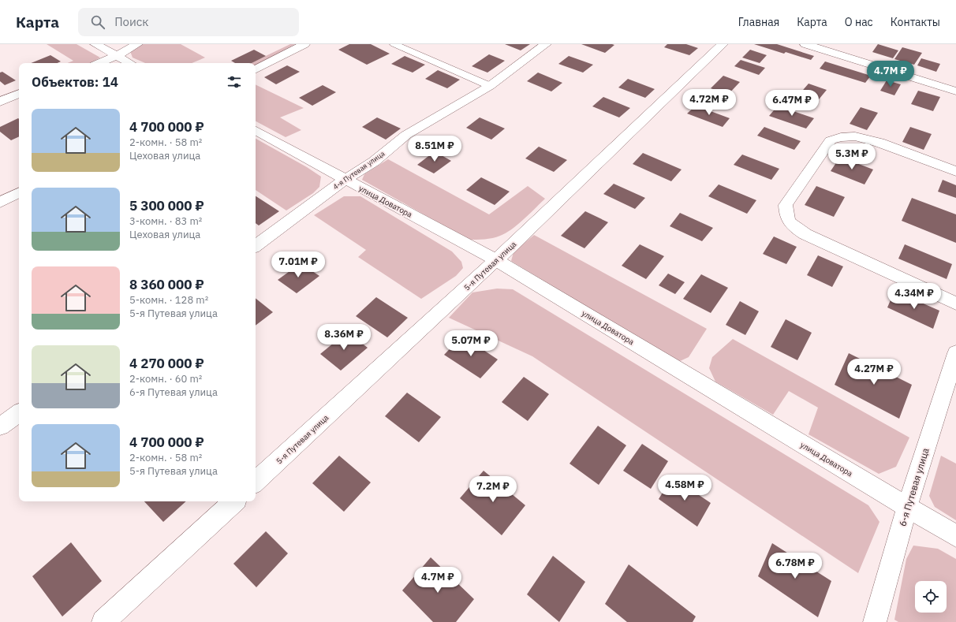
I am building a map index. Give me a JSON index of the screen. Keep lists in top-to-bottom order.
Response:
{
  "streets": {
    "street": [
      "4-я Путевая улица",
      "улица Доватора",
      "5-я Путевая улица",
      "6-я Путевая улица"
    ]
  },
  "crossings": [
    ["4-я Путевая улица", "улица Доватора"],
    ["улица Доватора", "5-я Путевая улица"],
    ["улица Доватора", "6-я Путевая улица"]
  ],
  "page": {
    "header": "Карта",
    "search": "Поиск",
    "nav": [
      "Главная",
      "Карта",
      "О нас",
      "Контакты"
    ],
    "price": [
      "4.7M ₽",
      "4.72M ₽",
      "6.47M ₽",
      "8.51M ₽",
      "5.3M ₽",
      "7.01M ₽",
      "4.34M ₽",
      "8.36M ₽",
      "5.07M ₽",
      "4.27M ₽",
      "4.58M ₽",
      "7.2M ₽",
      "6.78M ₽",
      "4.7M ₽"
    ],
    "heading": "Объектов: 14",
    "list": [
      {
        "name": "4 700 000 ₽",
        "note": "2-комн. · 58 m² · Цеховая улица"
      },
      {
        "name": "5 300 000 ₽",
        "note": "3-комн. · 83 m² · Цеховая улица"
      },
      {
        "name": "8 360 000 ₽",
        "note": "5-комн. · 128 m² · 5-я Путевая улица"
      },
      {
        "name": "4 270 000 ₽",
        "note": "2-комн. · 60 m² · 6-я Путевая улица"
      },
      {
        "name": "4 700 000 ₽",
        "note": "2-комн. · 58 m² · 5-я Путевая улица"
      }
    ]
  }
}
